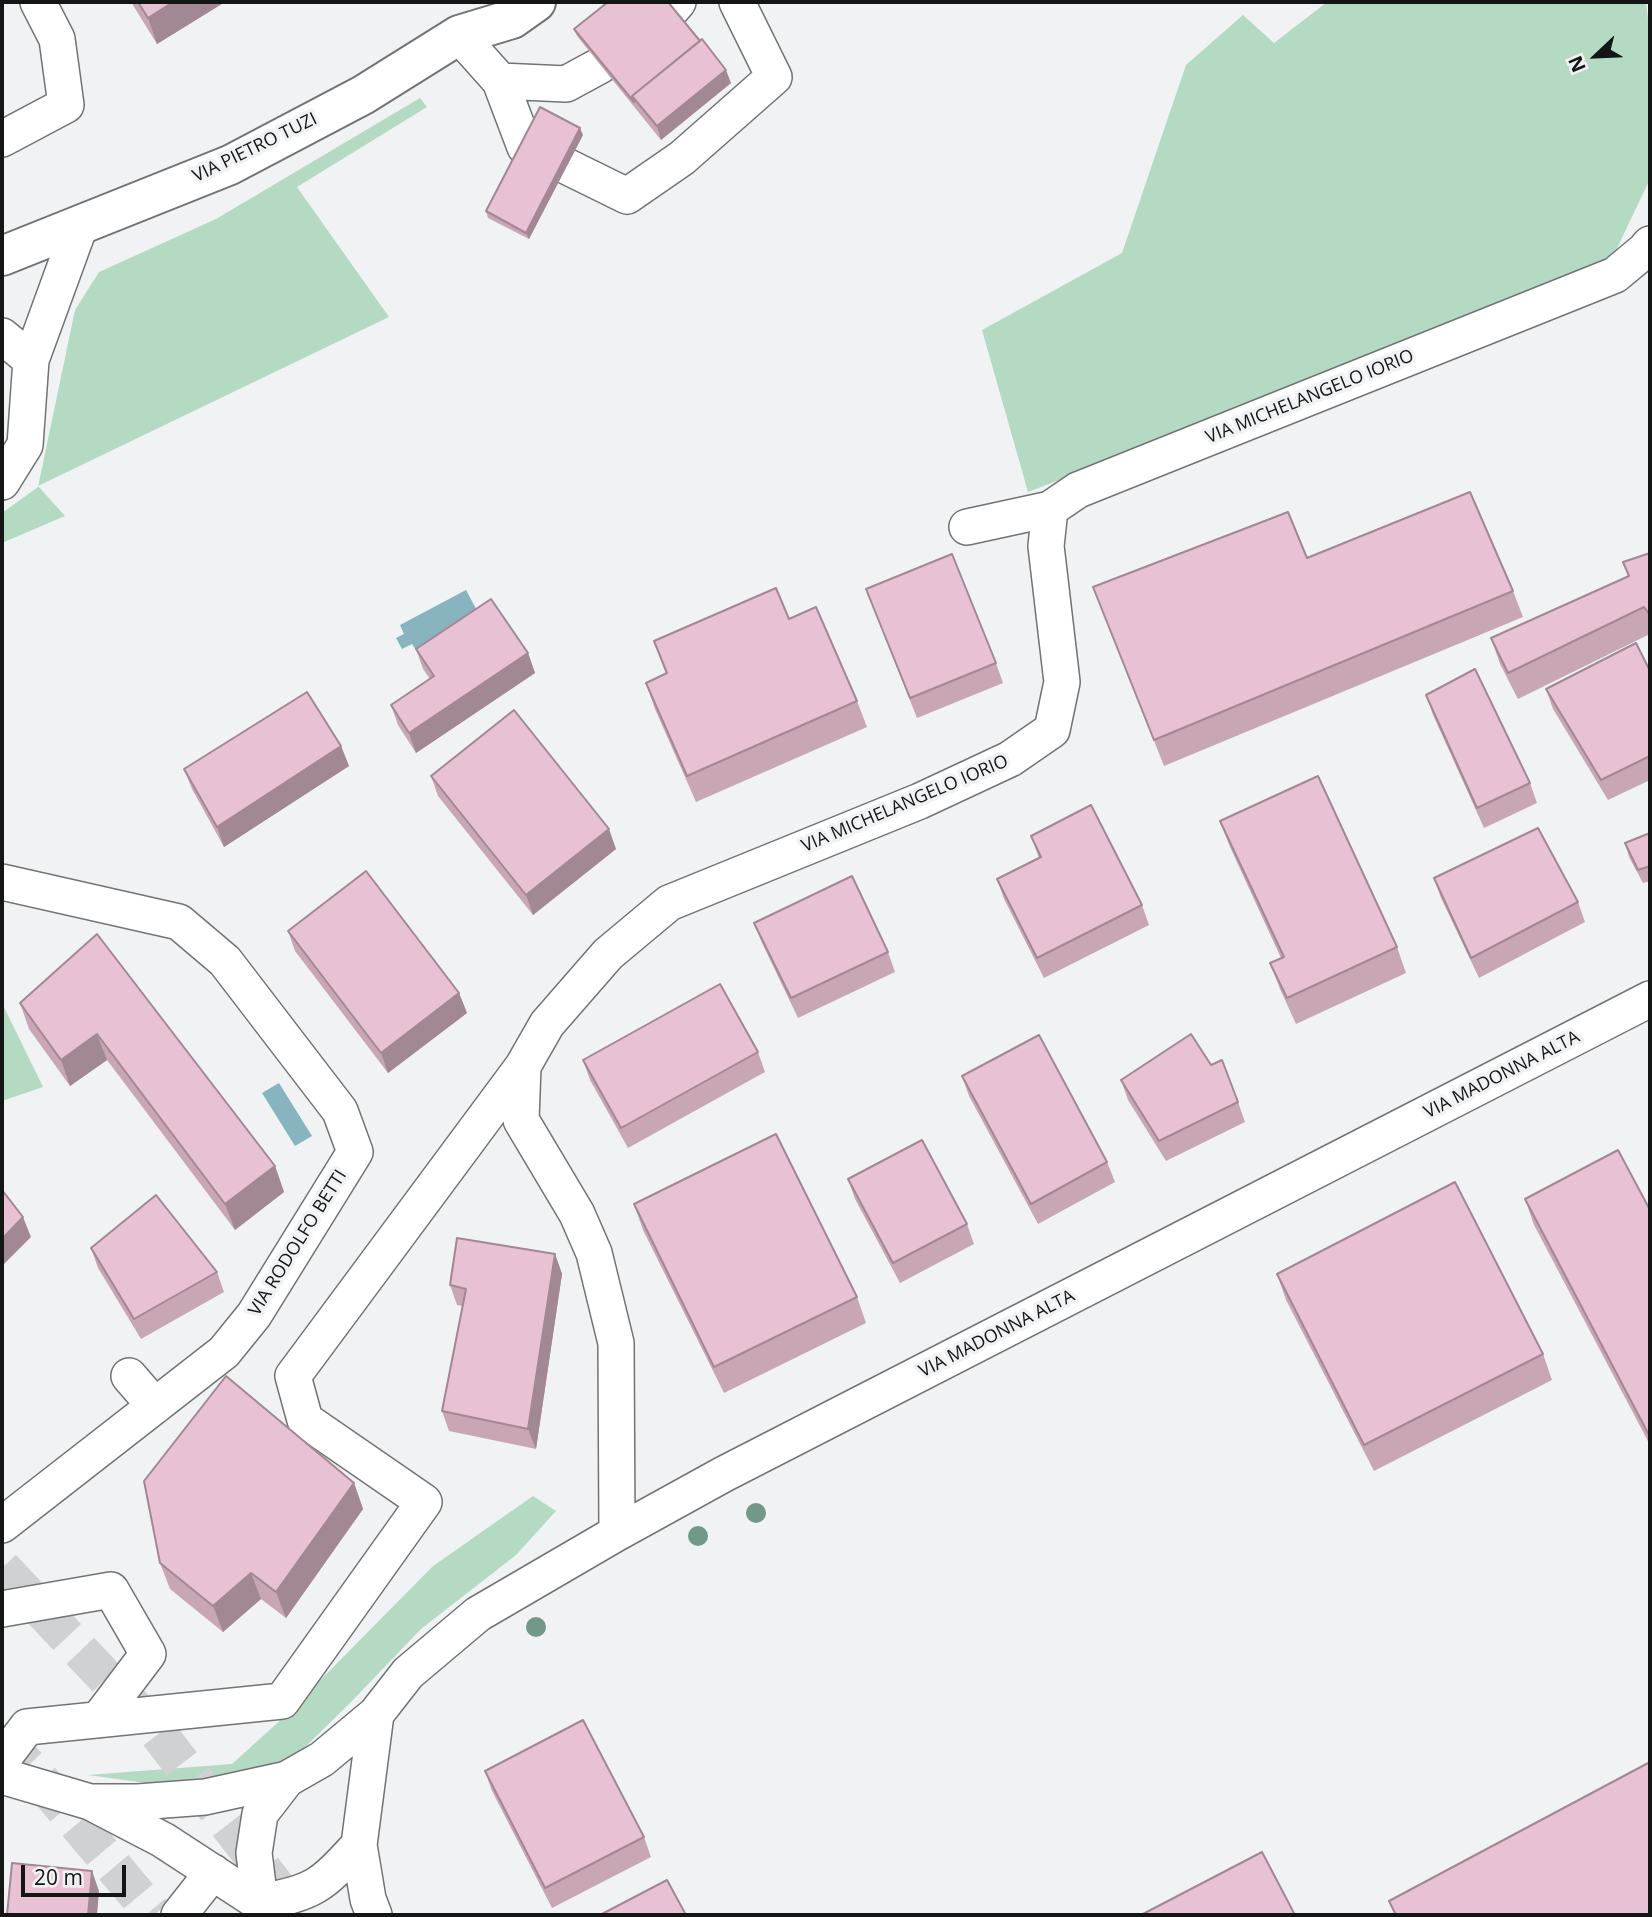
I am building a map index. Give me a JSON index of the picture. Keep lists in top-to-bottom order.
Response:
{
  "streets": {
    "main road": ["VIA PIETRO TUZI"],
    "street": ["VIA MICHELANGELO IORIO", "VIA MADONNA ALTA", "VIA RODOLFO BETTI"]
  },
  "crossings": [
    ["VIA MICHELANGELO IORIO", "VIA MADONNA ALTA"]
  ],
  "scale_bar": "20 m",
  "north": "bottom left"
}
